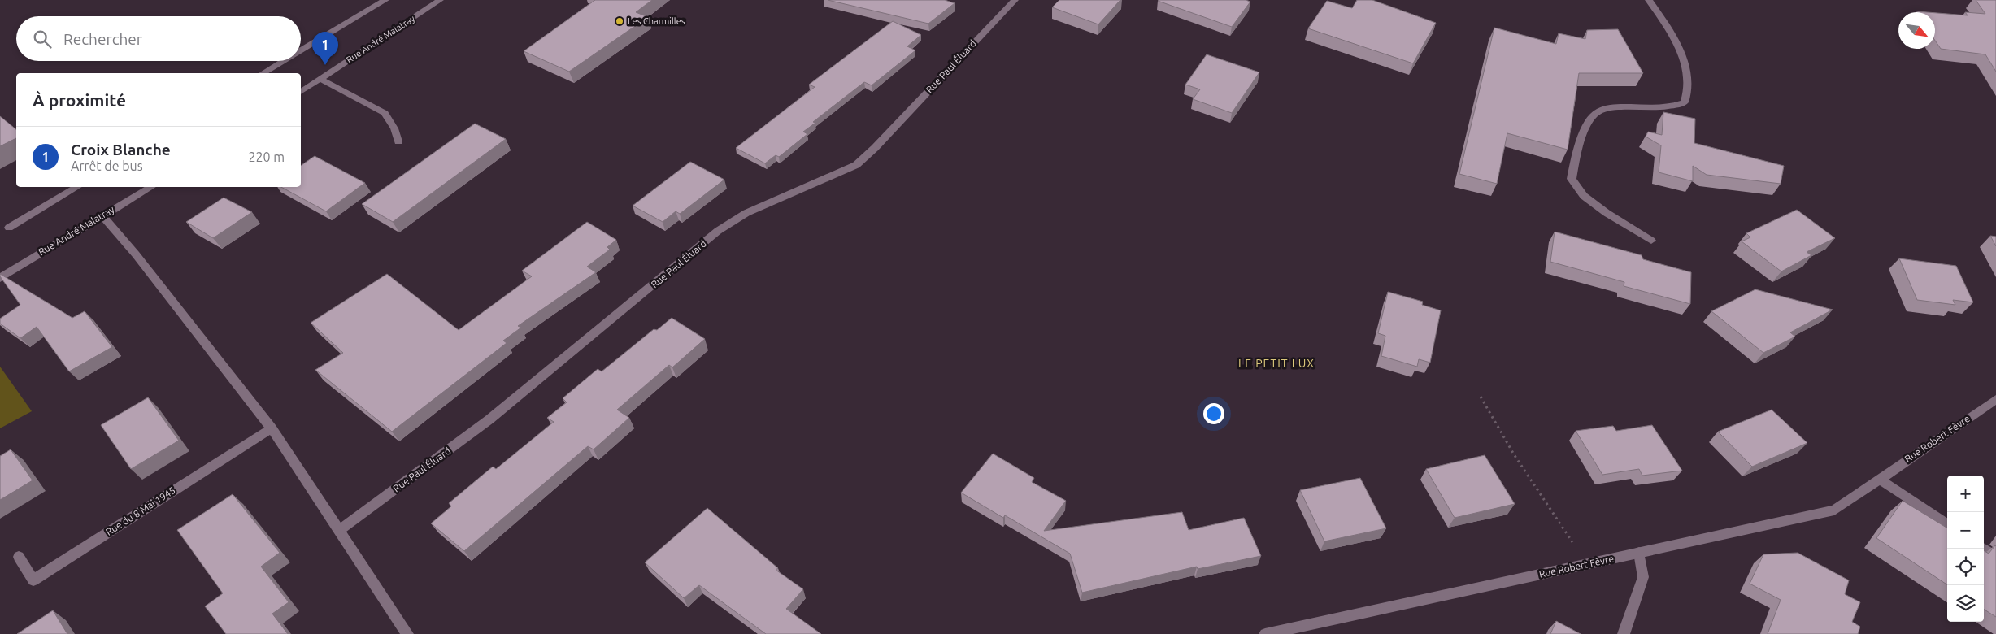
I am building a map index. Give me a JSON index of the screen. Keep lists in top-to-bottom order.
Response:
{
  "streets": {
    "street": [
      "Rue André Malatray",
      "Rue Paul Éluard",
      "Rue Robert Fèvre",
      "Rue du 8 Mai 1945"
    ]
  },
  "districts": ["LE PETIT LUX"],
  "places": ["Les Charmilles"],
  "north": "bottom right",
  "page": {
    "search": "Rechercher",
    "pins": "1",
    "heading": "À proximité",
    "list": [
      {
        "mark": "1",
        "name": "Croix Blanche",
        "note": "Arrêt de bus",
        "value": "220 m"
      }
    ],
    "map_buttons": ["+", "−"]
  }
}
